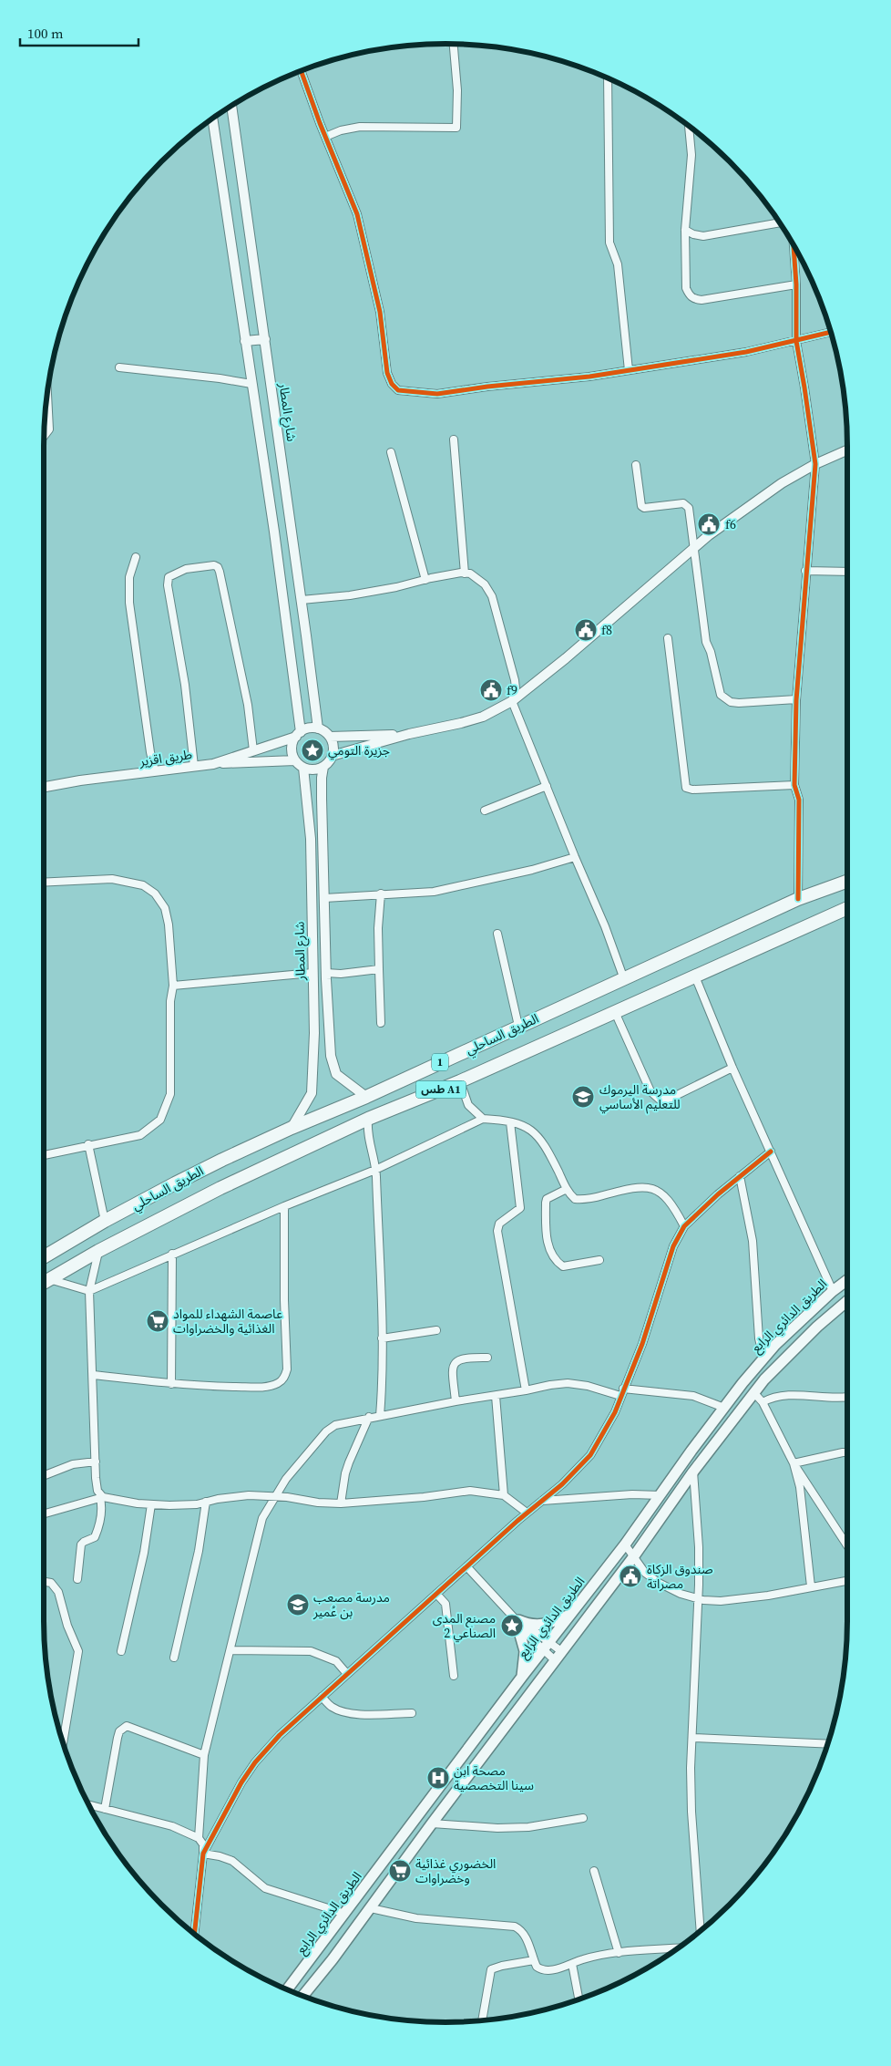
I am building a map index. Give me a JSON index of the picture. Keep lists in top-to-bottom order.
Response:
{
  "streets": {
    "highway": ["الطريق الساحلي", "1", "طس A1"],
    "main road": ["الطريق الدائري الرابع"],
    "street": ["شارع المطار", "طريق اقزير"]
  },
  "crossings": [
    ["شارع المطار", "طريق اقزير"],
    ["شارع المطار", "الطريق الساحلي"]
  ],
  "places": {
    "public building": [
      "f6",
      "f8",
      "f9",
      "صندوق الزكاة مصراتة"
    ],
    "place": ["جزيرة التومي", "مصنع المدى الصناعي 2"],
    "school or university": ["مدرسة اليرموك للتعليم الأساسي", "مدرسة مصعب بن عُمير"],
    "supermarket": ["عاصمة الشهداء للمواد الغذائية والخضراوات", "الخضوري غذائية وخضراوات"],
    "hospital": ["مصحة ابن سينا التخصصية"]
  },
  "scale_bar": "100 m"
}
